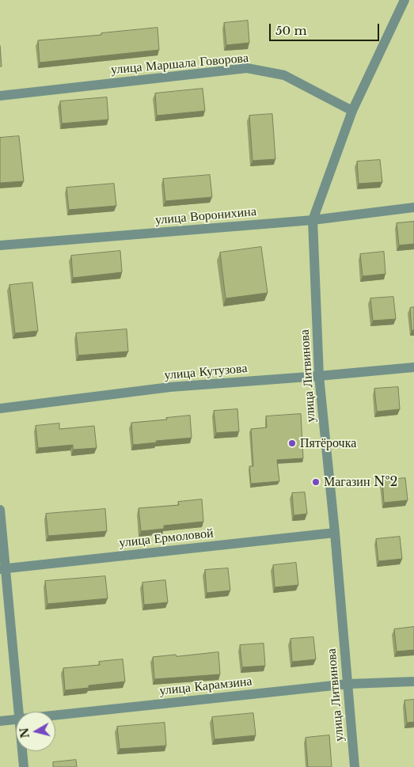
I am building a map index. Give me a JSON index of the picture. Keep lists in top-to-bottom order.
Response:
{
  "streets": {
    "street": [
      "улица Маршала Говорова",
      "улица Воронихина",
      "улица Кутузова",
      "улица Литвинова",
      "улица Ермоловой",
      "улица Карамзина"
    ]
  },
  "crossings": [
    ["улица Маршала Говорова", "улица Литвинова"],
    ["улица Воронихина", "улица Литвинова"],
    ["улица Кутузова", "улица Литвинова"],
    ["улица Литвинова", "улица Ермоловой"],
    ["улица Литвинова", "улица Карамзина"]
  ],
  "places": ["Пятёрочка", "Магазин №2"],
  "scale_bar": "50 m",
  "north": "left"
}
